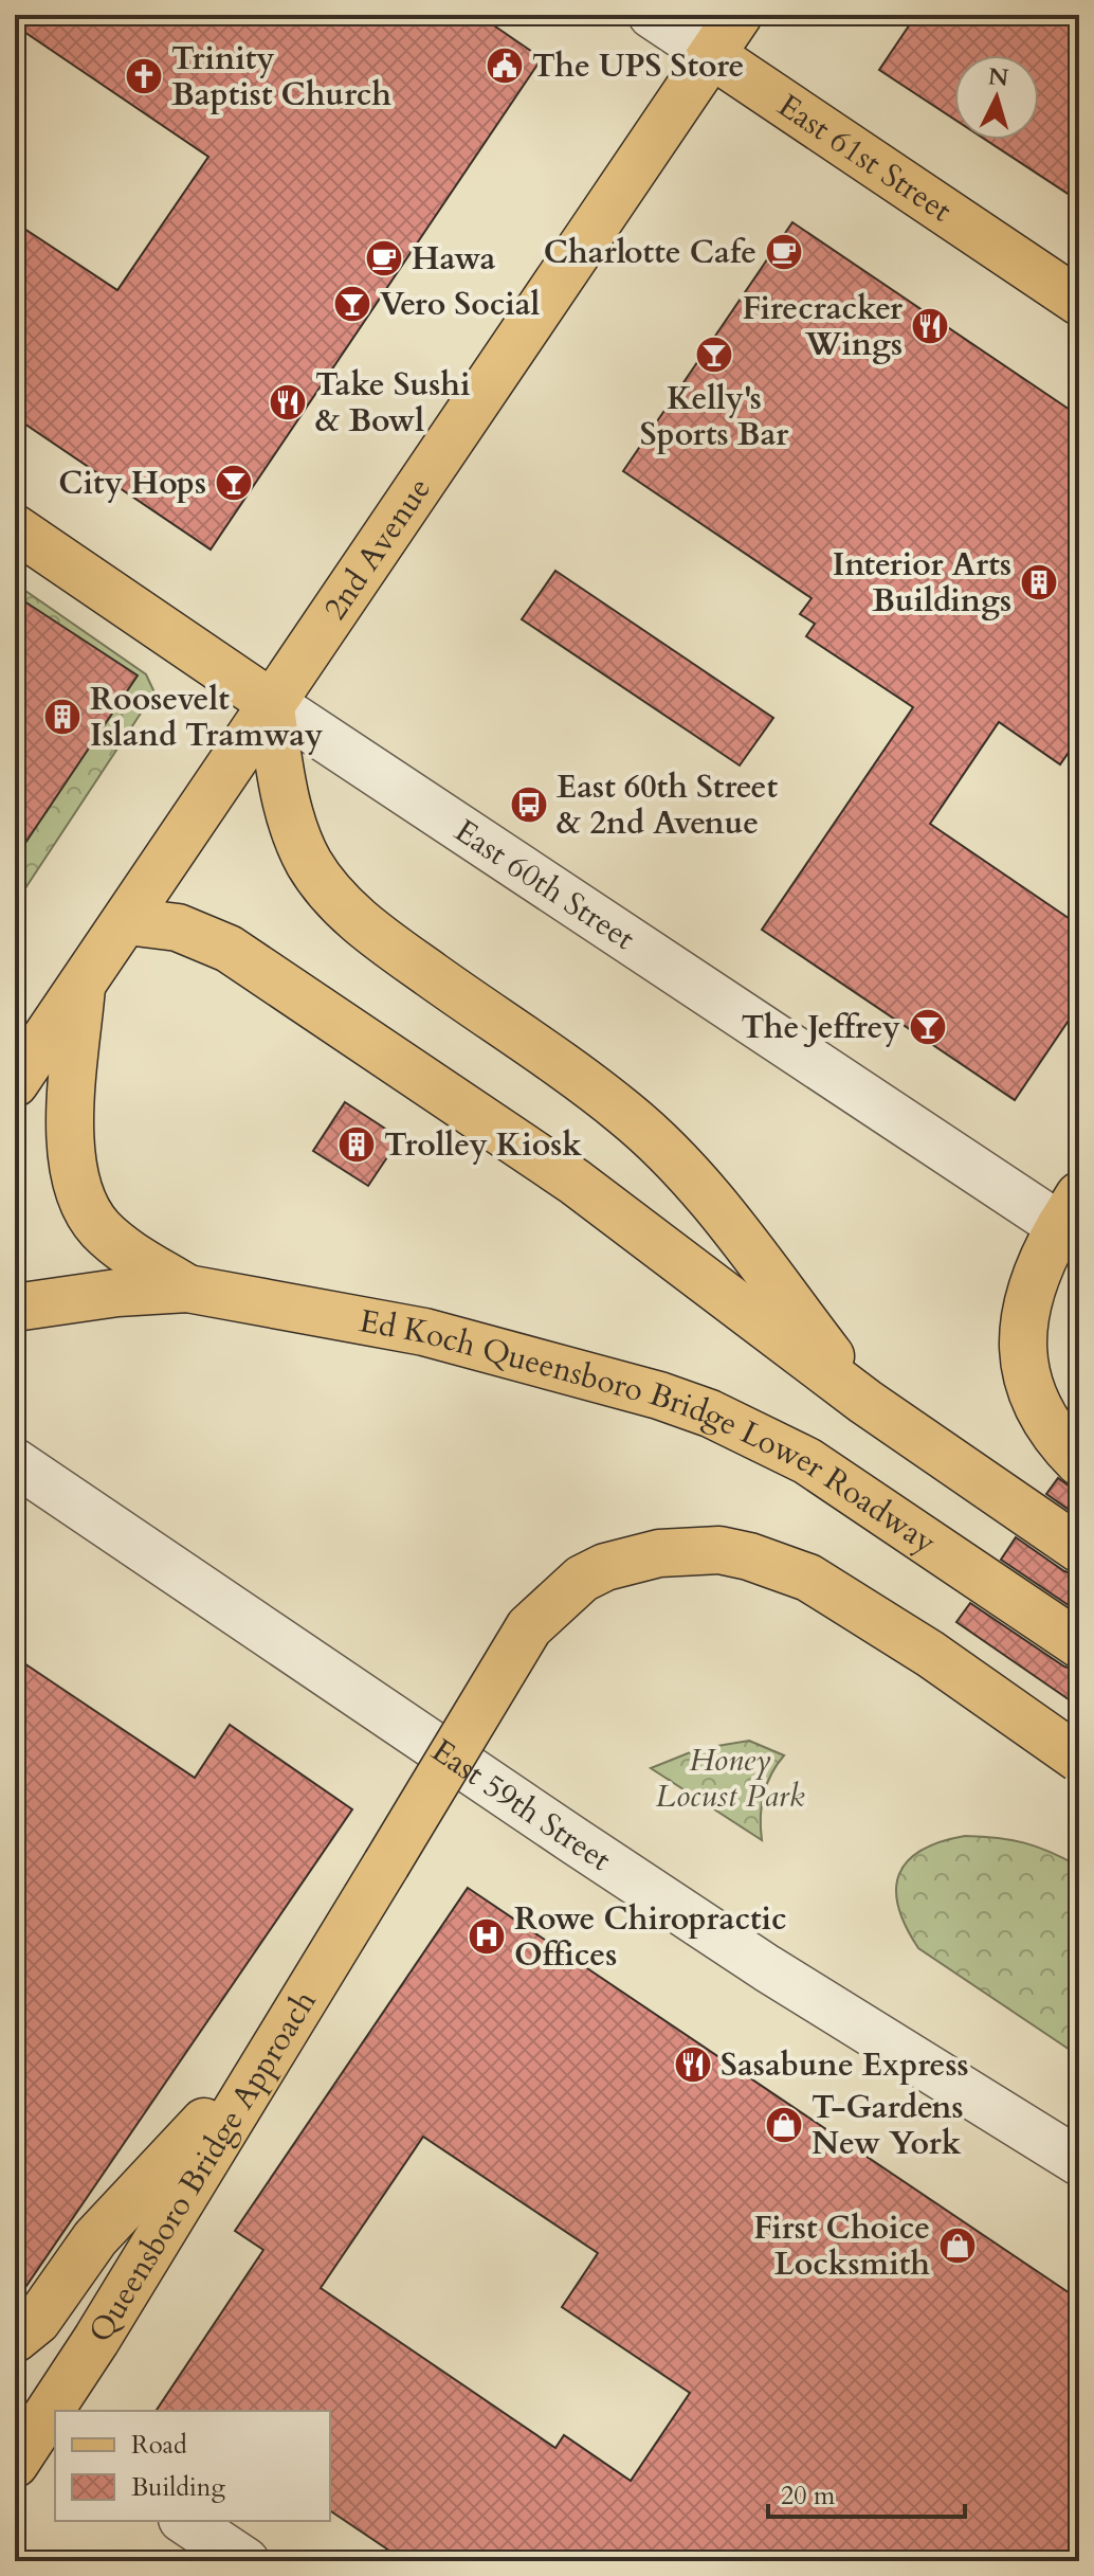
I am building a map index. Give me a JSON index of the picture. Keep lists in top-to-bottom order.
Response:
{
  "streets": {
    "main road": [
      "East 61st Street",
      "2nd Avenue",
      "East 60th Street",
      "Ed Koch Queensboro Bridge Lower Roadway",
      "Queensboro Bridge Approach"
    ],
    "street": ["East 59th Street"]
  },
  "crossings": [
    ["East 61st Street", "2nd Avenue"],
    ["2nd Avenue", "East 60th Street"]
  ],
  "parks": ["Honey Locust Park"],
  "places": {
    "public building": ["The UPS Store"],
    "church": ["Trinity Baptist Church"],
    "cafe": ["Charlotte Cafe", "Hawa"],
    "bar": [
      "Vero Social",
      "Kelly's Sports Bar",
      "City Hops",
      "The Jeffrey"
    ],
    "restaurant": ["Firecracker Wings", "Take Sushi & Bowl", "Sasabune Express"],
    "building": ["Interior Arts Buildings", "Roosevelt Island Tramway", "Trolley Kiosk"],
    "bus stop": ["East 60th Street & 2nd Avenue"],
    "hospital": ["Rowe Chiropractic Offices"],
    "shop": ["T-Gardens New York", "First Choice Locksmith"]
  },
  "legend": ["Road", "Building"],
  "scale_bar": "20 m",
  "north": "top"
}
